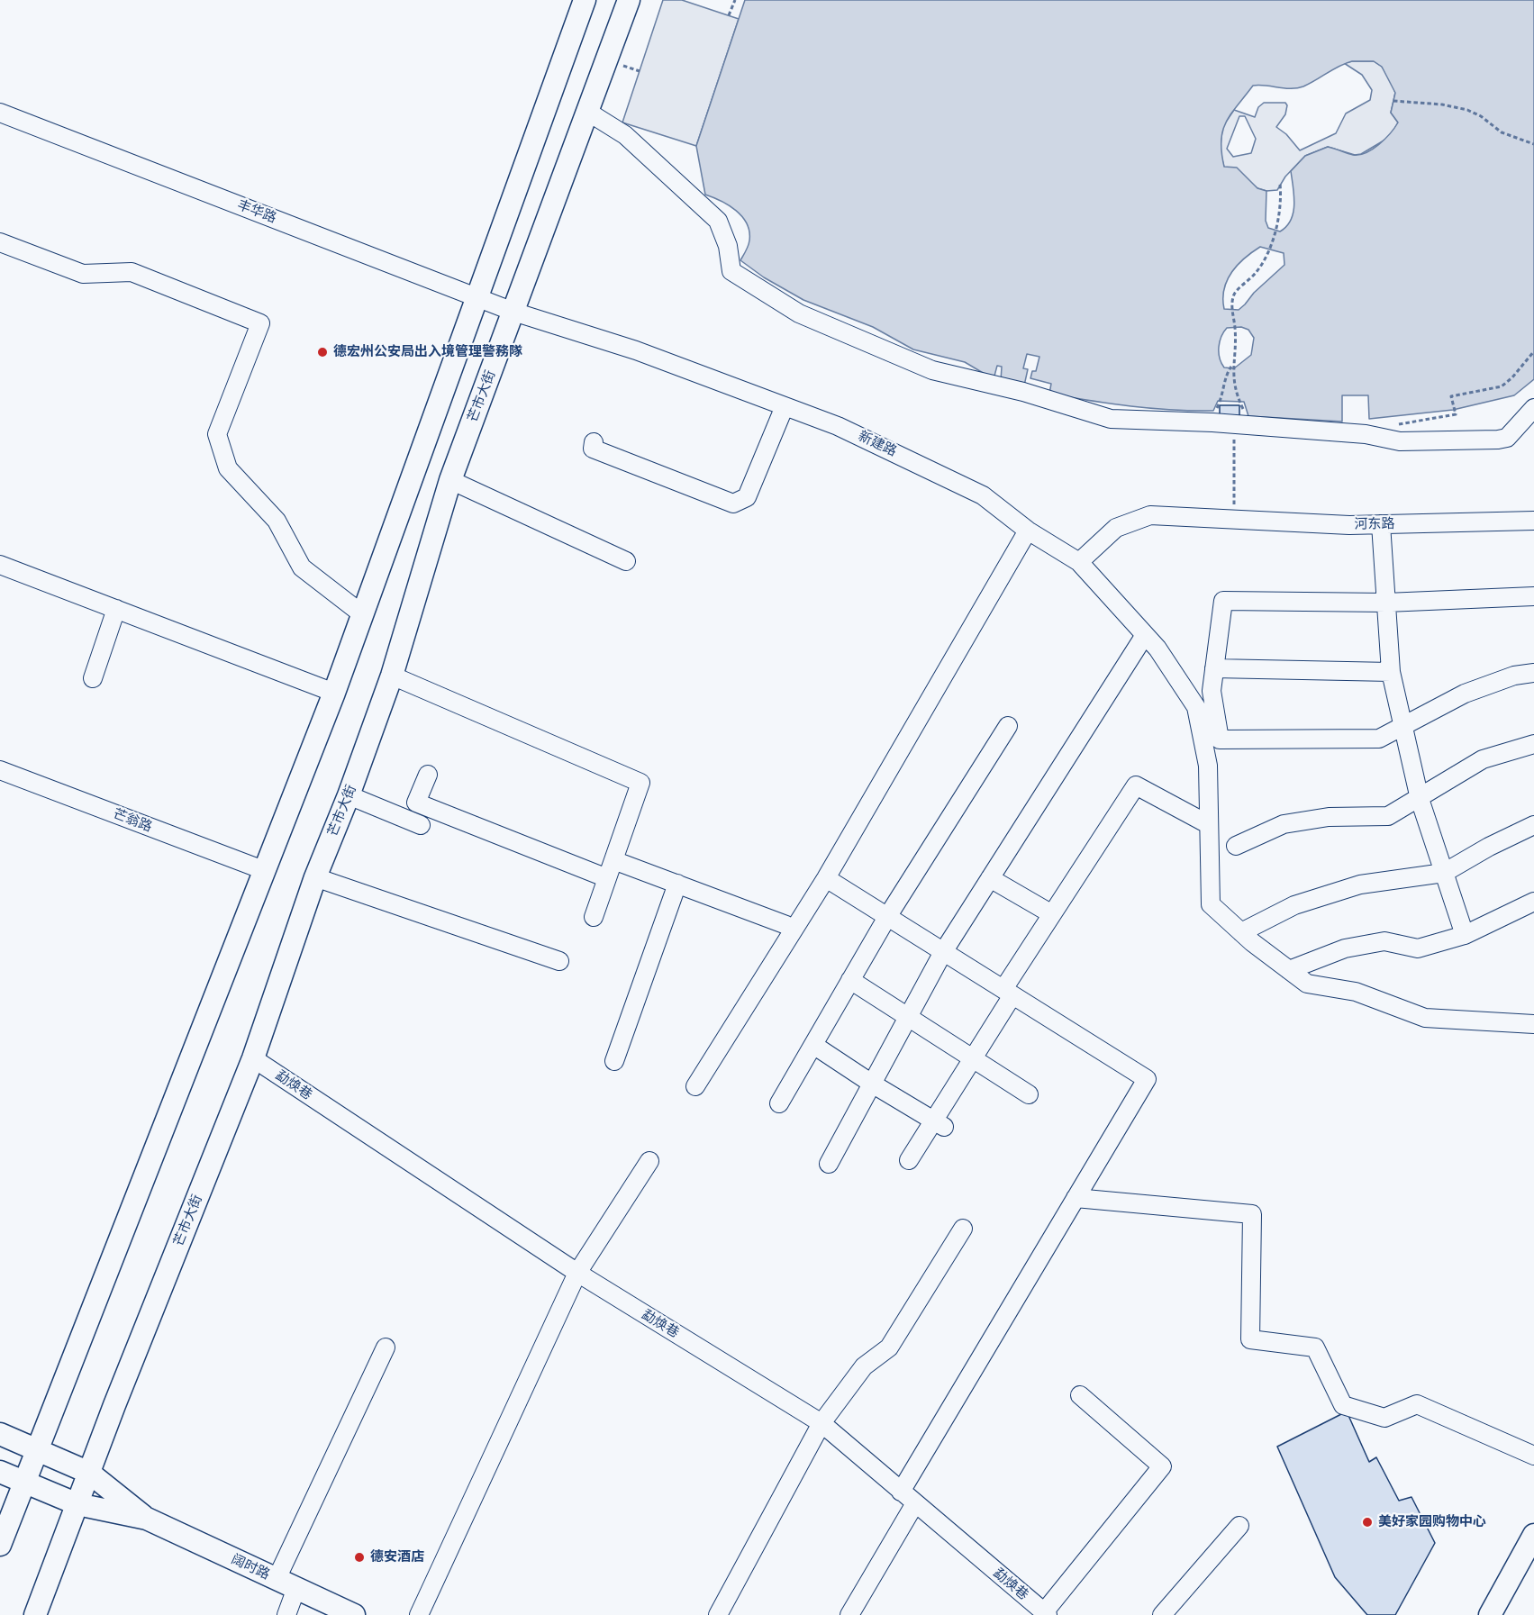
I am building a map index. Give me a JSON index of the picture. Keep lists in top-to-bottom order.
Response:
{
  "streets": {
    "main road": ["芒市大街", "阔时路"],
    "street": [
      "丰华路",
      "新建路",
      "河东路",
      "芒翁路",
      "勐焕巷"
    ]
  },
  "crossings": [
    ["丰华路", "芒市大街"],
    ["丰华路", "新建路"],
    ["芒市大街", "新建路"],
    ["芒市大街", "勐焕巷"],
    ["新建路", "河东路"]
  ],
  "places": ["德宏州公安局出入境管理警務隊", "美好家园购物中心", "德安酒店"]
}
